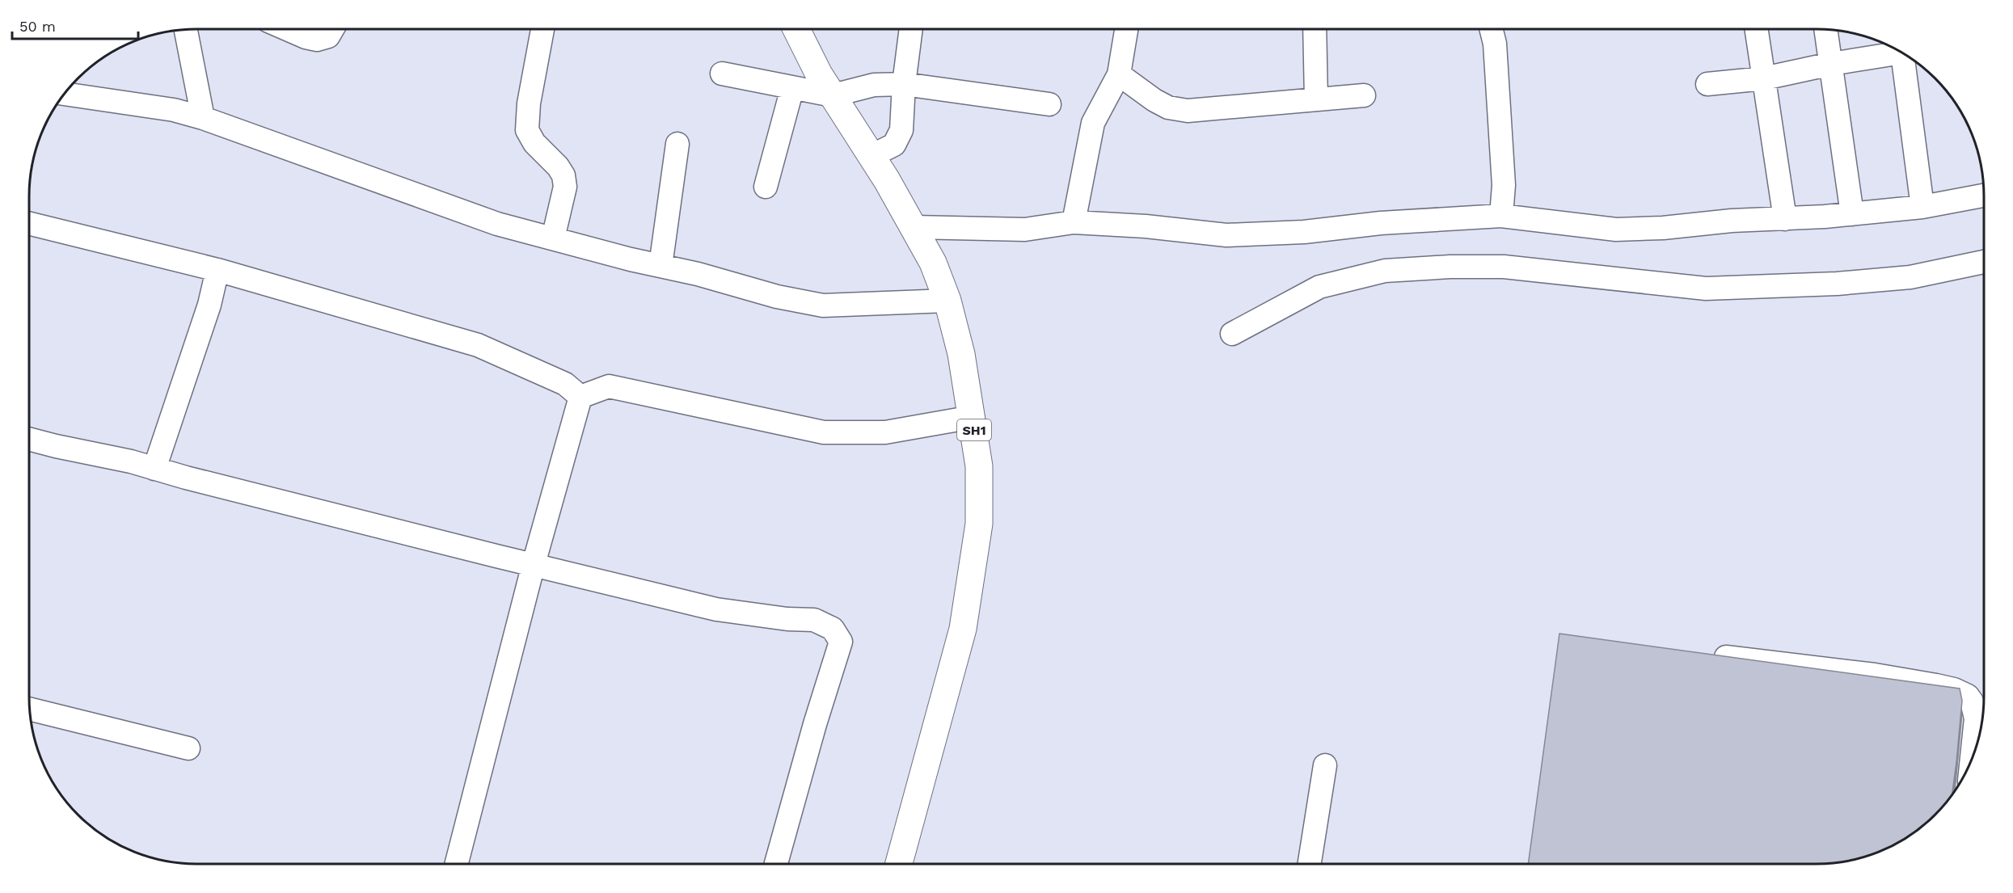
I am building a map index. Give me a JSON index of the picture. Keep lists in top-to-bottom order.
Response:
{
  "streets": {
    "main road": ["SH1"]
  },
  "scale_bar": "50 m"
}
